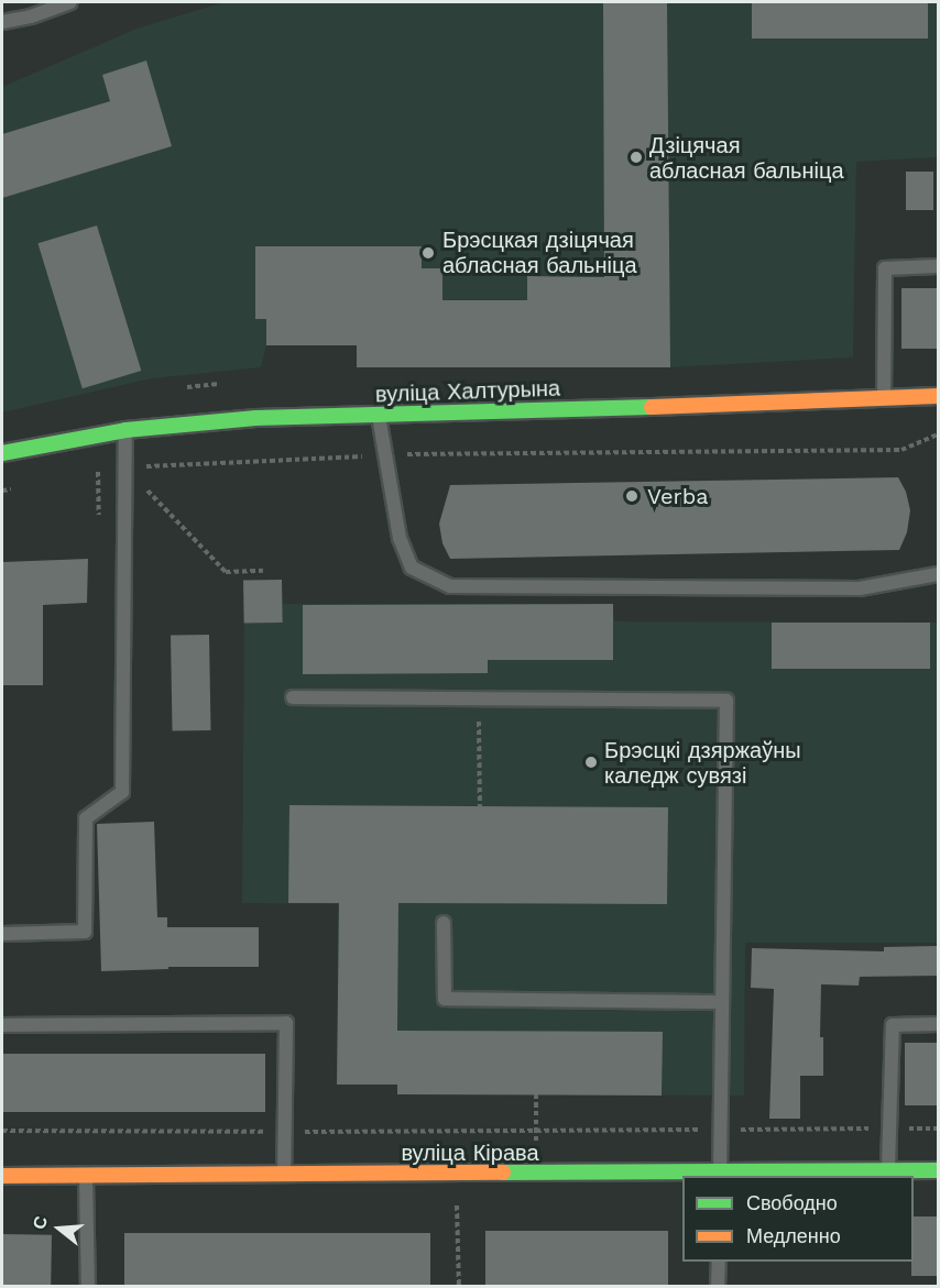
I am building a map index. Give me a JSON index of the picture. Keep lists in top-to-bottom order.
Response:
{
  "streets": {
    "street": ["вуліца Халтурына", "вуліца Кірава"]
  },
  "places": [
    "Дзіцячая абласная бальніца",
    "Брэсцкая дзіцячая абласная бальніца",
    "Verba",
    "Брэсцкі дзяржаўны каледж сувязі"
  ],
  "legend": ["Свободно", "Медленно"],
  "north": "left"
}
